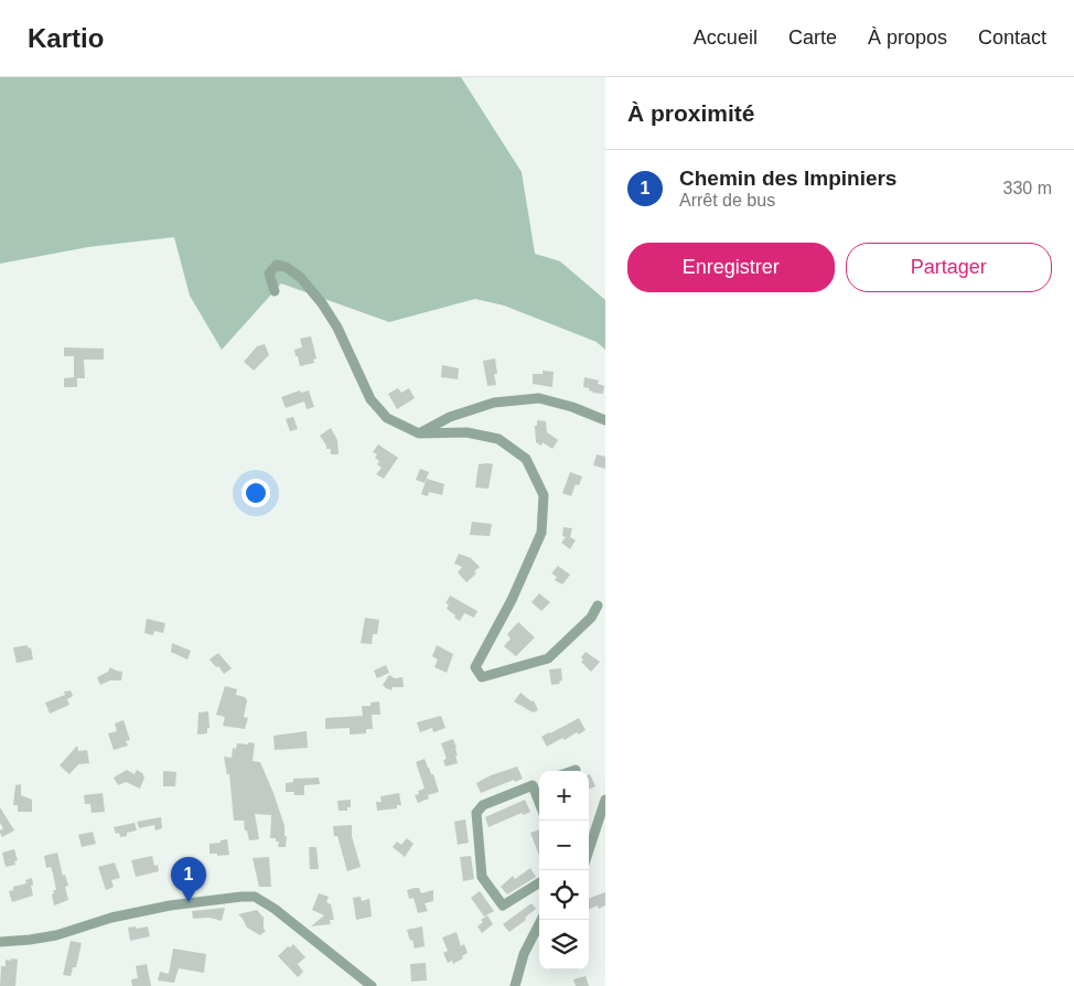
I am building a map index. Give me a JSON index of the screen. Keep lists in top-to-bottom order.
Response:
{
  "page": {
    "header": "Kartio",
    "nav": [
      "Accueil",
      "Carte",
      "À propos",
      "Contact"
    ],
    "heading": "À proximité",
    "list": [
      {
        "mark": "1",
        "name": "Chemin des Impiniers",
        "note": "Arrêt de bus",
        "value": "330 m"
      }
    ],
    "buttons": ["Enregistrer", "Partager"],
    "map_buttons": ["+", "−"],
    "pins": "1"
  }
}
